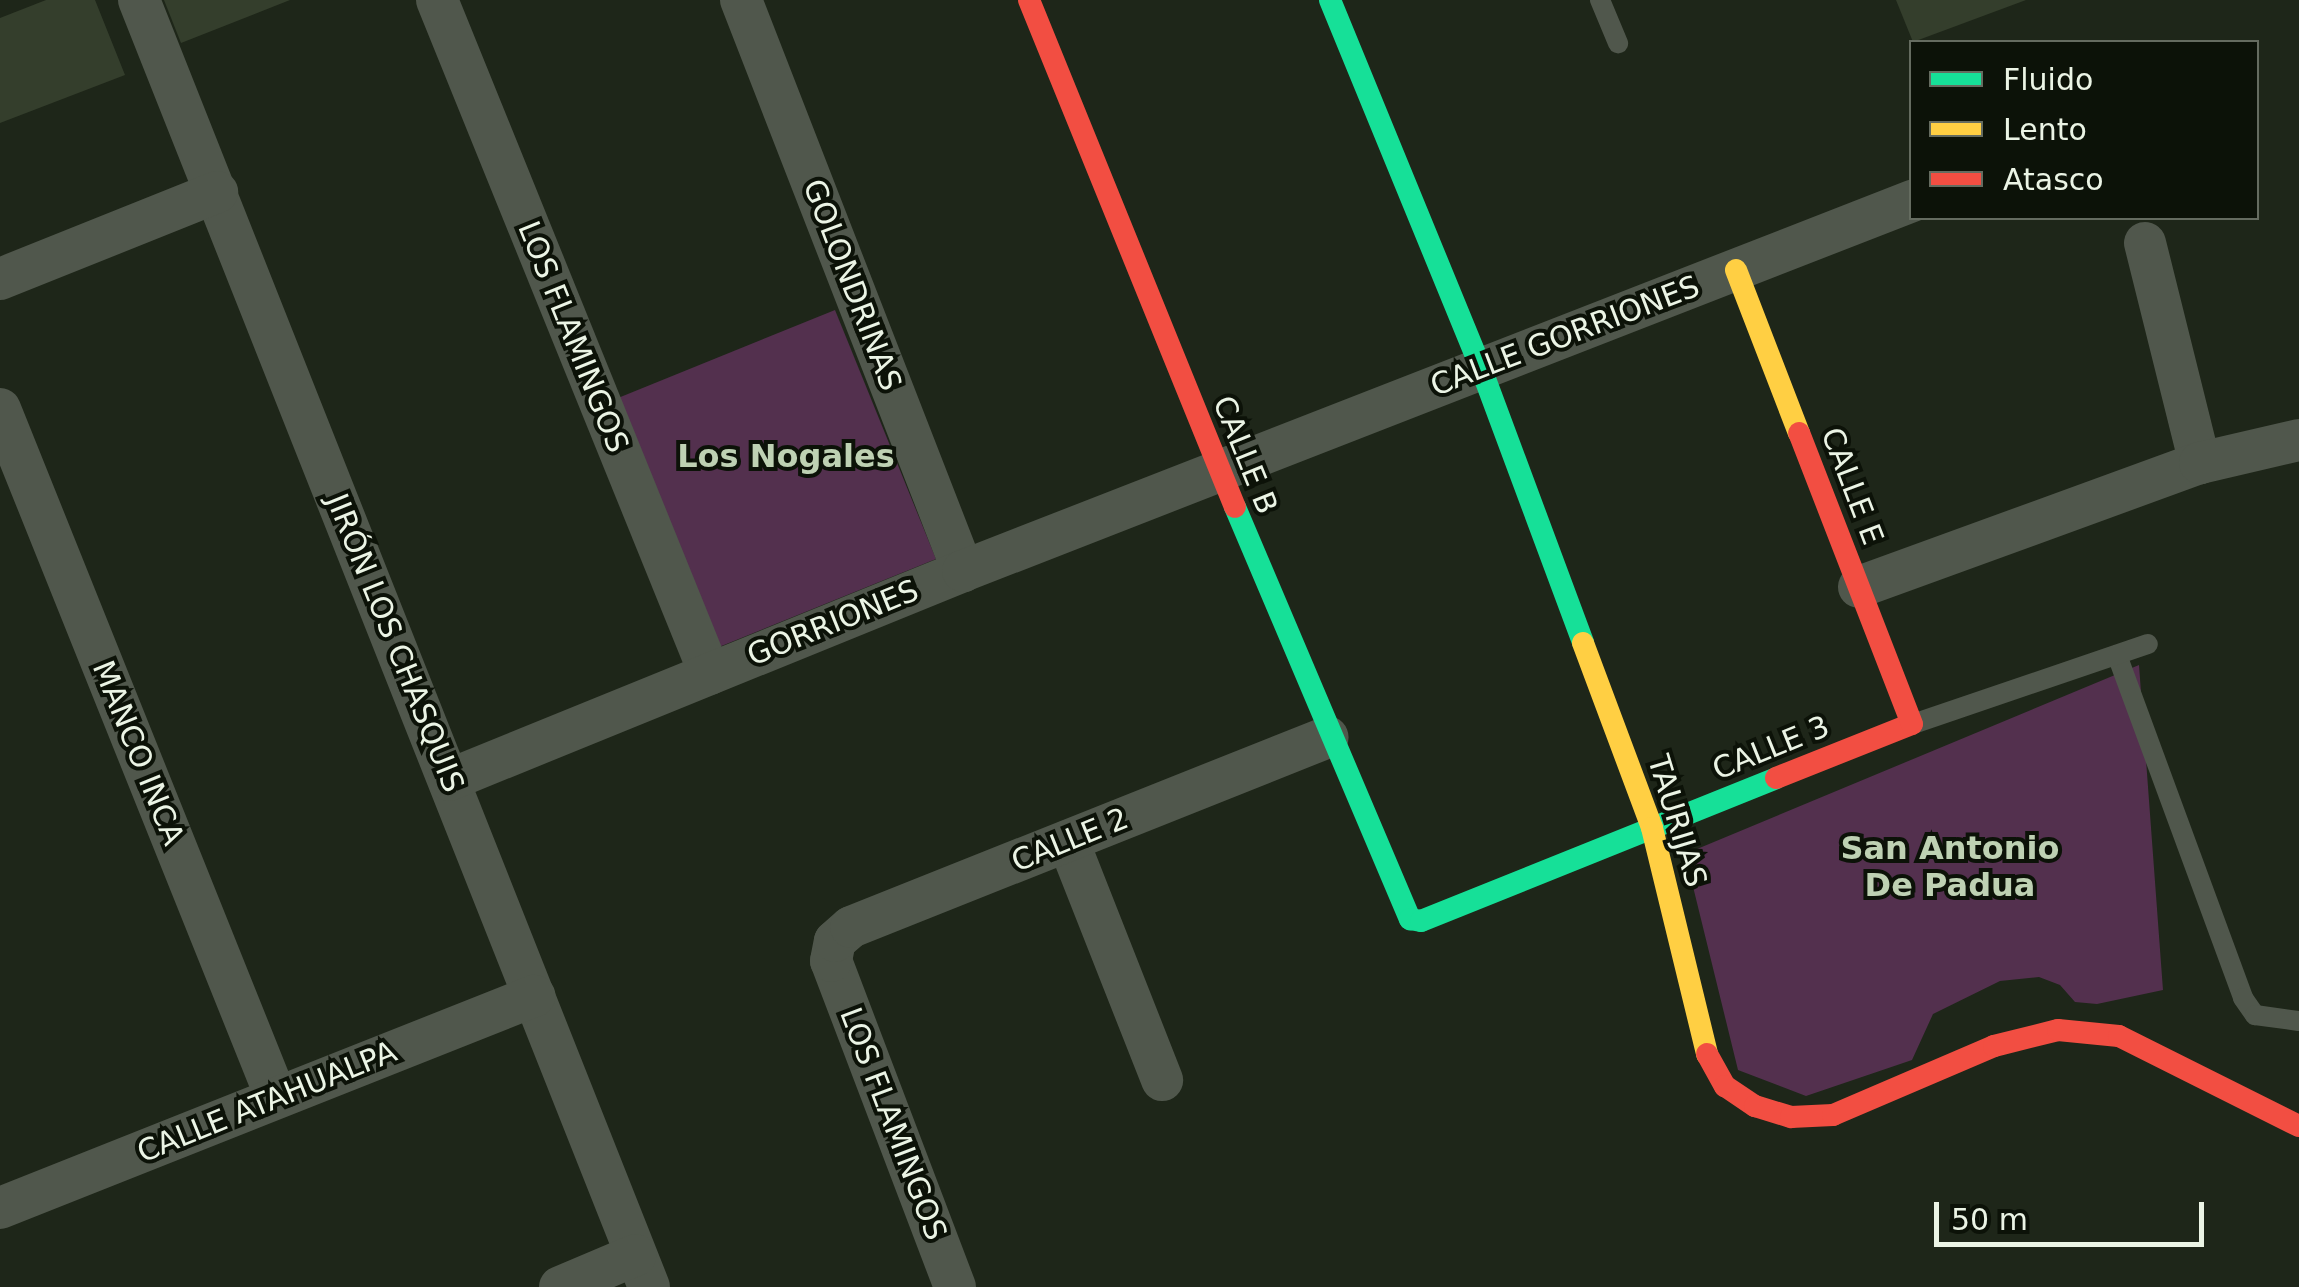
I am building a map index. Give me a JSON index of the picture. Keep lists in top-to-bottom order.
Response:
{
  "streets": {
    "street": [
      "GOLONDRINAS",
      "CALLE GORRIONES",
      "LOS FLAMINGOS",
      "CALLE B",
      "CALLE E",
      "GORRIONES",
      "JIRÓN LOS CHASQUIS",
      "CALLE 3",
      "MANCO INCA",
      "TAURIJAS",
      "CALLE 2",
      "CALLE ATAHUALPA"
    ]
  },
  "crossings": [
    ["GOLONDRINAS", "GORRIONES"],
    ["CALLE GORRIONES", "CALLE B"],
    ["CALLE GORRIONES", "CALLE E"],
    ["CALLE GORRIONES", "GORRIONES"],
    ["CALLE GORRIONES", "TAURIJAS"],
    ["LOS FLAMINGOS", "GORRIONES"],
    ["LOS FLAMINGOS", "CALLE 2"],
    ["CALLE B", "GORRIONES"],
    ["CALLE B", "CALLE 3"],
    ["CALLE B", "CALLE 2"],
    ["CALLE E", "CALLE 3"],
    ["GORRIONES", "JIRÓN LOS CHASQUIS"],
    ["JIRÓN LOS CHASQUIS", "CALLE ATAHUALPA"],
    ["CALLE 3", "TAURIJAS"],
    ["MANCO INCA", "CALLE ATAHUALPA"]
  ],
  "districts": ["Los Nogales", "San Antonio De Padua"],
  "legend": ["Fluido", "Lento", "Atasco"],
  "scale_bar": "50 m"
}
